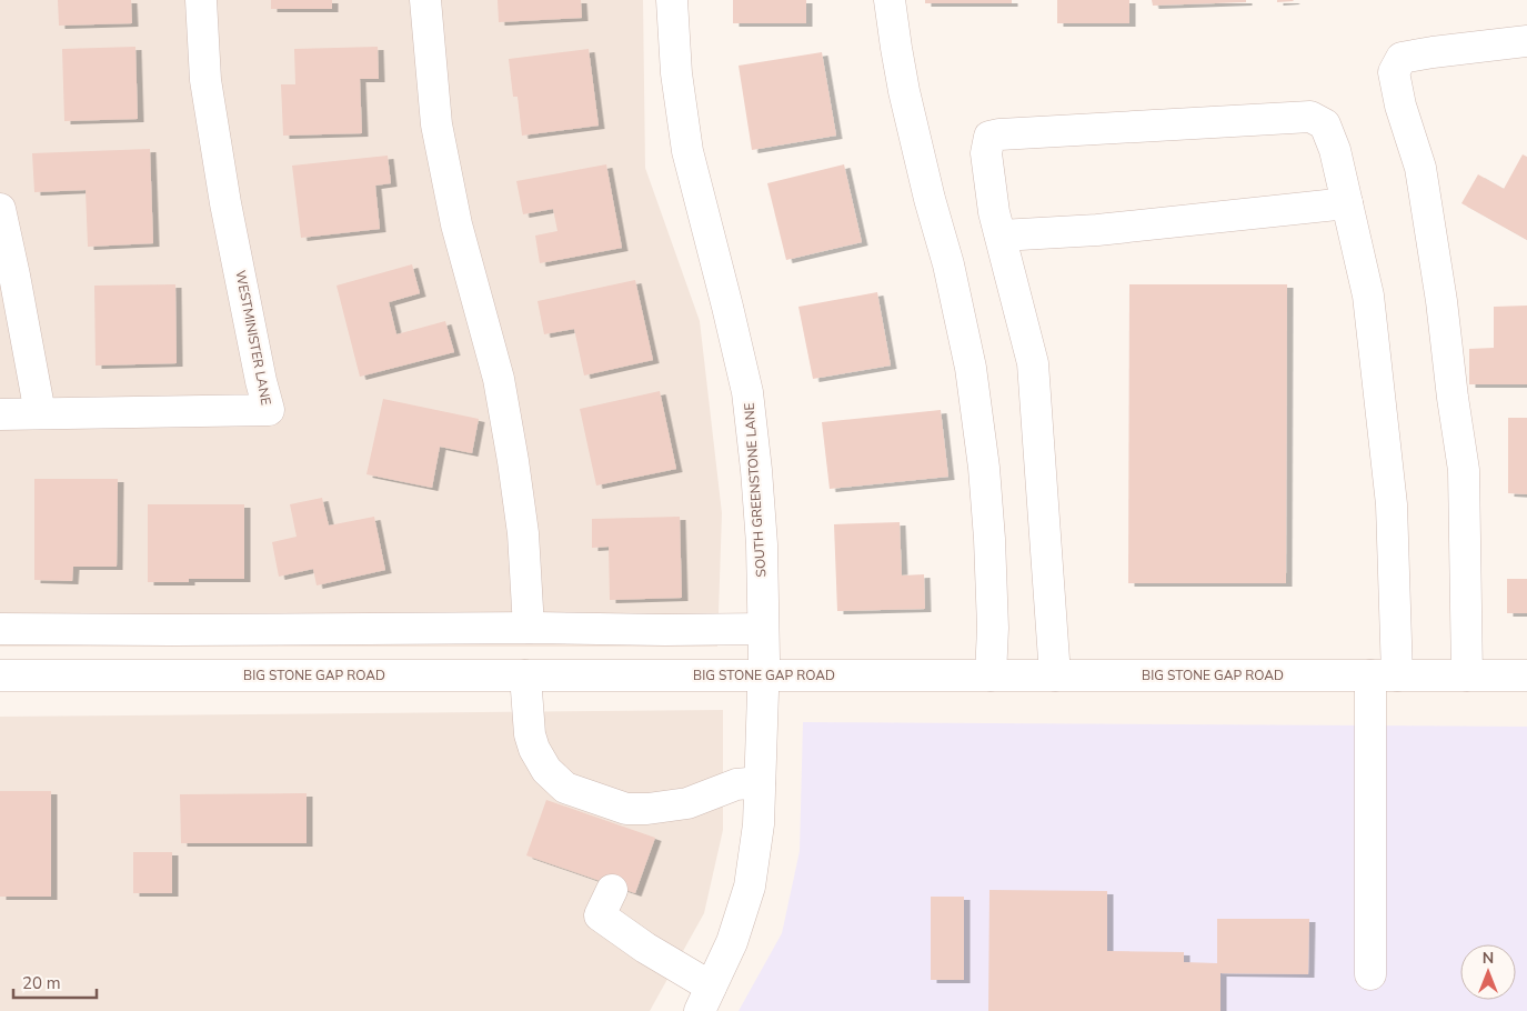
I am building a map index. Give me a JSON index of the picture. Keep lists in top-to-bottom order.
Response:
{
  "streets": {
    "street": ["WESTMINISTER LANE", "SOUTH GREENSTONE LANE", "BIG STONE GAP ROAD"]
  },
  "crossings": [
    ["SOUTH GREENSTONE LANE", "BIG STONE GAP ROAD"]
  ],
  "scale_bar": "20 m",
  "north": "top"
}
